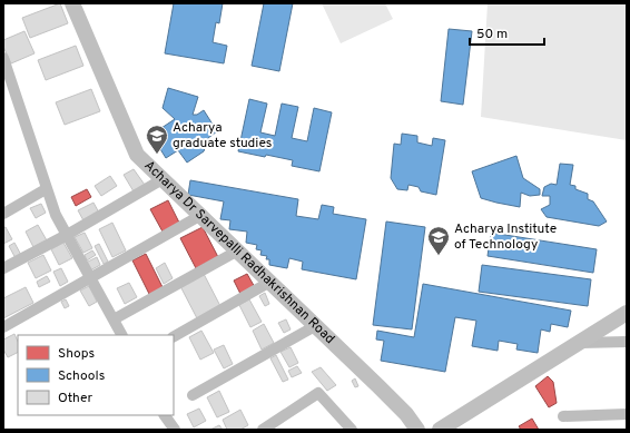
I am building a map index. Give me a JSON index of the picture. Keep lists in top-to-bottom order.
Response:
{
  "streets": {
    "street": ["Acharya Dr Sarvepalli Radhakrishnan Road"]
  },
  "places": {
    "school or university": ["Acharya graduate studies", "Acharya Institute of Technology"]
  },
  "legend": ["Shops", "Schools", "Other"],
  "scale_bar": "50 m"
}
